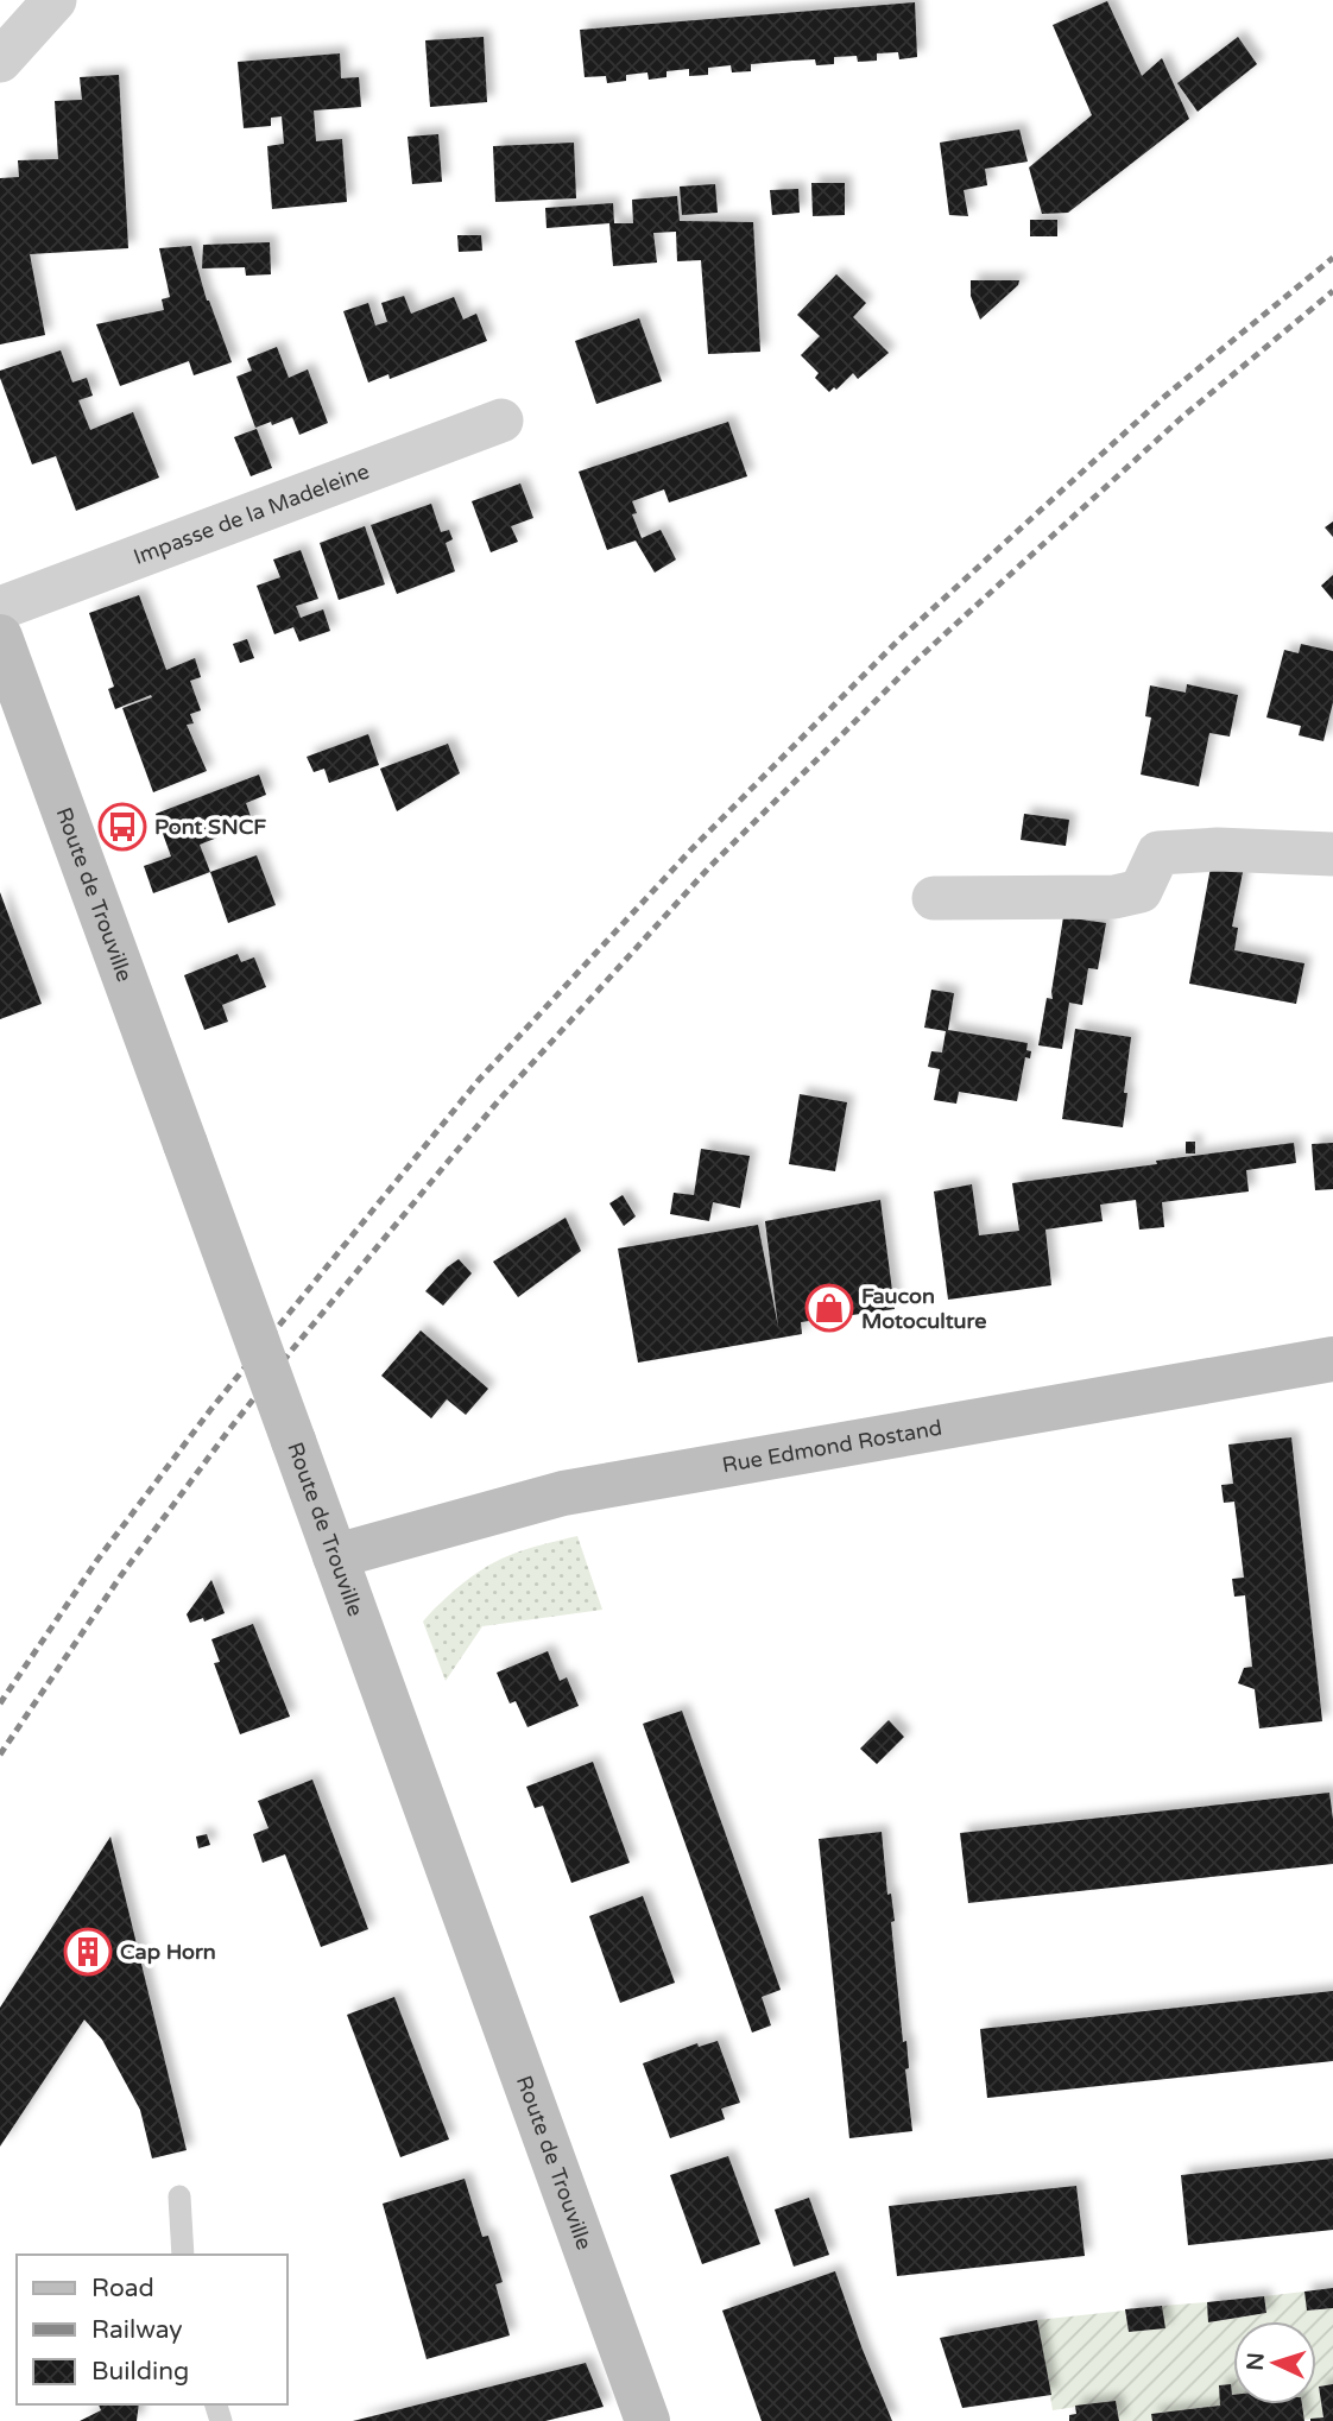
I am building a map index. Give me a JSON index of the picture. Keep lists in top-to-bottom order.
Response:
{
  "streets": {
    "main road": ["Route de Trouville", "Rue Edmond Rostand"],
    "street": ["Impasse de la Madeleine"]
  },
  "crossings": [
    ["Route de Trouville", "Rue Edmond Rostand"]
  ],
  "places": {
    "bus stop": ["Pont SNCF"],
    "shop": ["Faucon Motoculture"],
    "building": ["Cap Horn"]
  },
  "legend": ["Road", "Railway", "Building"],
  "north": "left"
}
